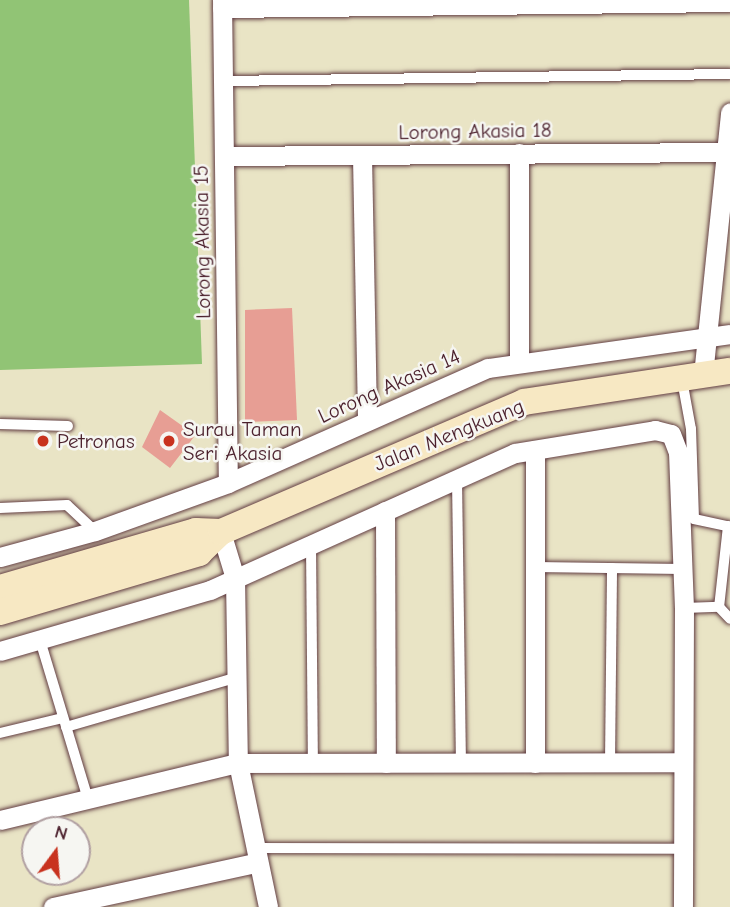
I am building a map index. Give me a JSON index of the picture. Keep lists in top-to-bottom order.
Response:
{
  "streets": {
    "main road": ["Jalan Mengkuang"],
    "street": ["Lorong Akasia 18", "Lorong Akasia 15", "Lorong Akasia 14"]
  },
  "crossings": [
    ["Lorong Akasia 18", "Lorong Akasia 15"],
    ["Lorong Akasia 15", "Lorong Akasia 14"]
  ],
  "places": ["Petronas", "Surau Taman Seri Akasia"],
  "north": "top"
}
